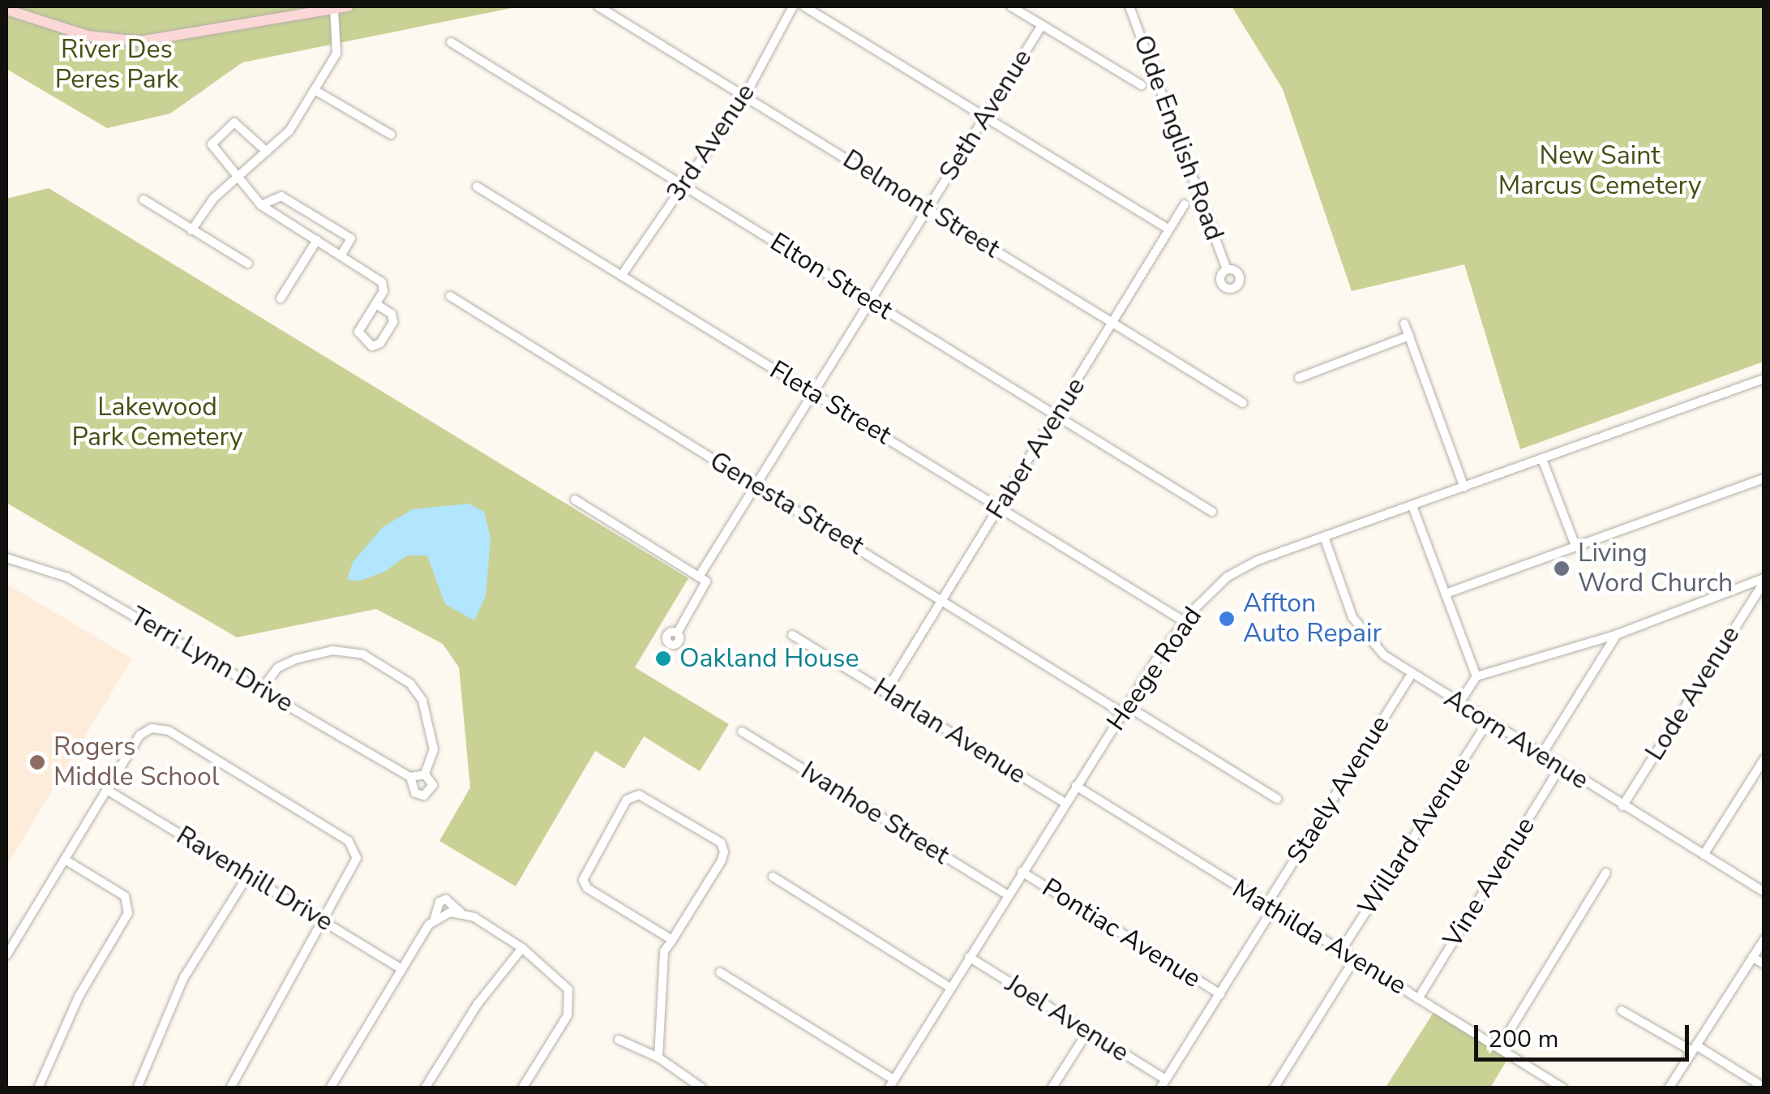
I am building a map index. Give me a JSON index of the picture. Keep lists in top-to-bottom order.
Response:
{
  "streets": {
    "street": [
      "Seth Avenue",
      "Olde English Road",
      "3rd Avenue",
      "Delmont Street",
      "Elton Street",
      "Fleta Street",
      "Faber Avenue",
      "Genesta Street",
      "Terri Lynn Drive",
      "Heege Road",
      "Lode Avenue",
      "Harlan Avenue",
      "Acorn Avenue",
      "Staely Avenue",
      "Ivanhoe Street",
      "Willard Avenue",
      "Ravenhill Drive",
      "Vine Avenue",
      "Pontiac Avenue",
      "Mathilda Avenue",
      "Joel Avenue"
    ]
  },
  "crossings": [
    ["Seth Avenue", "Delmont Street"],
    ["Seth Avenue", "Elton Street"],
    ["Seth Avenue", "Fleta Street"],
    ["Seth Avenue", "Genesta Street"],
    ["3rd Avenue", "Delmont Street"],
    ["3rd Avenue", "Elton Street"],
    ["3rd Avenue", "Fleta Street"],
    ["Delmont Street", "Faber Avenue"],
    ["Elton Street", "Faber Avenue"],
    ["Fleta Street", "Faber Avenue"],
    ["Fleta Street", "Heege Road"],
    ["Faber Avenue", "Genesta Street"],
    ["Faber Avenue", "Harlan Avenue"],
    ["Genesta Street", "Heege Road"],
    ["Heege Road", "Harlan Avenue"],
    ["Heege Road", "Acorn Avenue"],
    ["Heege Road", "Ivanhoe Street"],
    ["Heege Road", "Pontiac Avenue"],
    ["Heege Road", "Mathilda Avenue"],
    ["Heege Road", "Joel Avenue"],
    ["Lode Avenue", "Acorn Avenue"],
    ["Acorn Avenue", "Staely Avenue"],
    ["Acorn Avenue", "Willard Avenue"],
    ["Acorn Avenue", "Vine Avenue"],
    ["Staely Avenue", "Pontiac Avenue"],
    ["Staely Avenue", "Mathilda Avenue"],
    ["Staely Avenue", "Joel Avenue"],
    ["Willard Avenue", "Mathilda Avenue"],
    ["Vine Avenue", "Mathilda Avenue"]
  ],
  "parks": ["River Des Peres Park", "New Saint Marcus Cemetery", "Lakewood Park Cemetery"],
  "places": [
    "Living Word Church",
    "Affton Auto Repair",
    "Oakland House",
    "Rogers Middle School"
  ],
  "scale_bar": "200 m"
}
